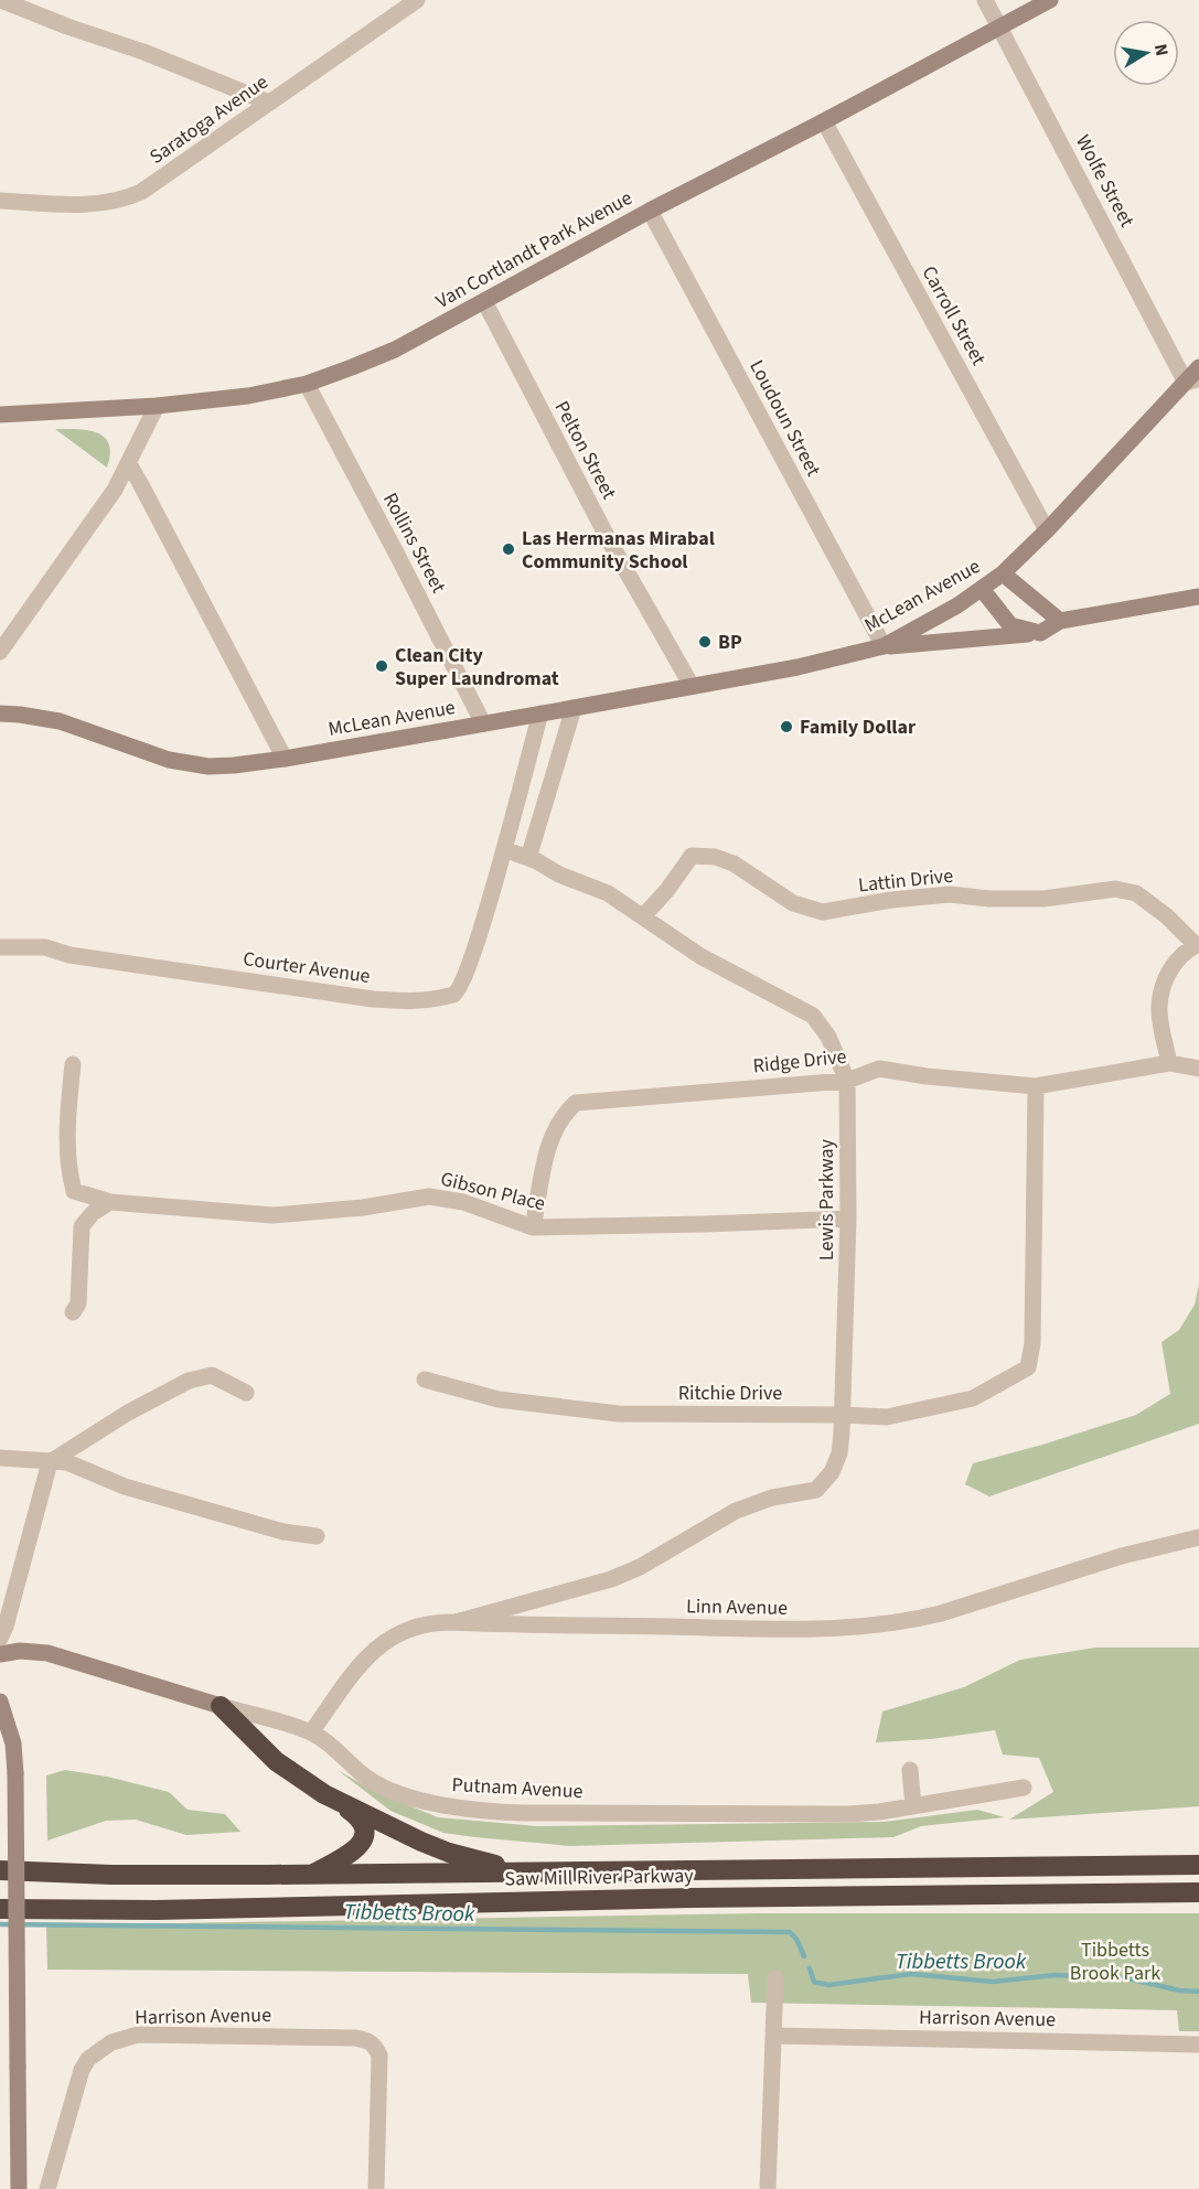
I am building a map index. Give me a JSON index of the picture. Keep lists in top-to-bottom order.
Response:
{
  "streets": {
    "highway": ["Saw Mill River Parkway"],
    "street": [
      "Saratoga Avenue",
      "Wolfe Street",
      "Van Cortlandt Park Avenue",
      "Carroll Street",
      "Loudoun Street",
      "Pelton Street",
      "Rollins Street",
      "McLean Avenue",
      "Lattin Drive",
      "Courter Avenue",
      "Ridge Drive",
      "Gibson Place",
      "Lewis Parkway",
      "Ritchie Drive",
      "Linn Avenue",
      "Putnam Avenue",
      "Harrison Avenue"
    ]
  },
  "crossings": [
    ["Wolfe Street", "Van Cortlandt Park Avenue"],
    ["Wolfe Street", "McLean Avenue"],
    ["Van Cortlandt Park Avenue", "Carroll Street"],
    ["Van Cortlandt Park Avenue", "Loudoun Street"],
    ["Van Cortlandt Park Avenue", "Pelton Street"],
    ["Van Cortlandt Park Avenue", "Rollins Street"],
    ["Carroll Street", "McLean Avenue"],
    ["Loudoun Street", "McLean Avenue"],
    ["Pelton Street", "McLean Avenue"],
    ["Rollins Street", "McLean Avenue"],
    ["Lattin Drive", "Lewis Parkway"],
    ["Courter Avenue", "Lewis Parkway"],
    ["Ridge Drive", "Gibson Place"],
    ["Ridge Drive", "Lewis Parkway"],
    ["Ridge Drive", "Ritchie Drive"],
    ["Gibson Place", "Lewis Parkway"],
    ["Lewis Parkway", "Ritchie Drive"],
    ["Lewis Parkway", "Linn Avenue"],
    ["Linn Avenue", "Putnam Avenue"]
  ],
  "water": ["Tibbetts Brook"],
  "parks": ["Tibbetts Brook Park"],
  "places": [
    "Las Hermanas Mirabal Community School",
    "BP",
    "Clean City Super Laundromat",
    "Family Dollar"
  ],
  "north": "right"
}
